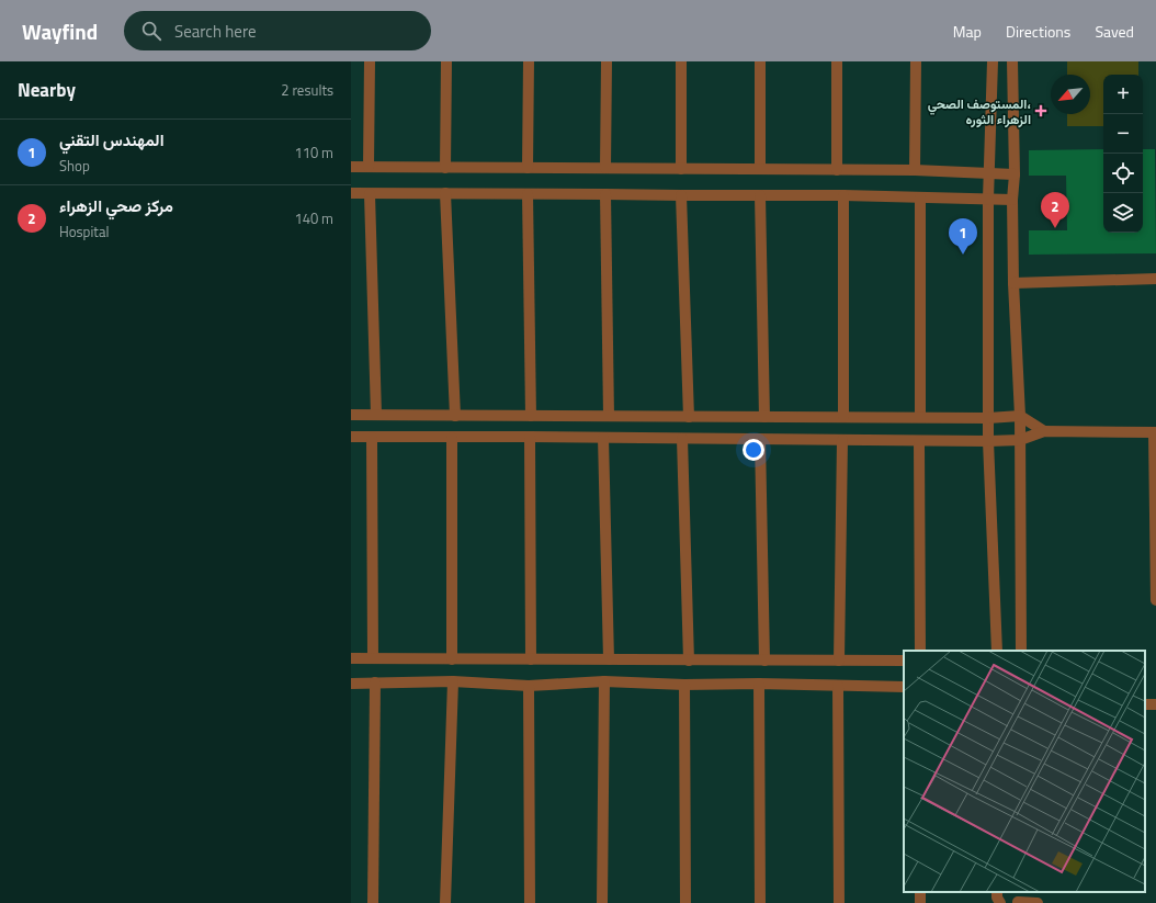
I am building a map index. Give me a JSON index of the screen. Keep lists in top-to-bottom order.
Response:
{
  "places": {
    "health": ["المستوصف الصحي، الزهراء الثوره"]
  },
  "north": "bottom left",
  "page": {
    "header": "Wayfind",
    "search": "Search here",
    "nav": ["Map", "Directions", "Saved"],
    "heading": ["Nearby", "2 results"],
    "map_buttons": ["+", "−"],
    "list": [
      {
        "mark": "1",
        "name": "المهندس التقني",
        "note": "Shop",
        "value": "110 m"
      },
      {
        "mark": "2",
        "name": "مركز صحي الزهراء",
        "note": "Hospital",
        "value": "140 m"
      }
    ],
    "pins": ["2", "1"]
  }
}
